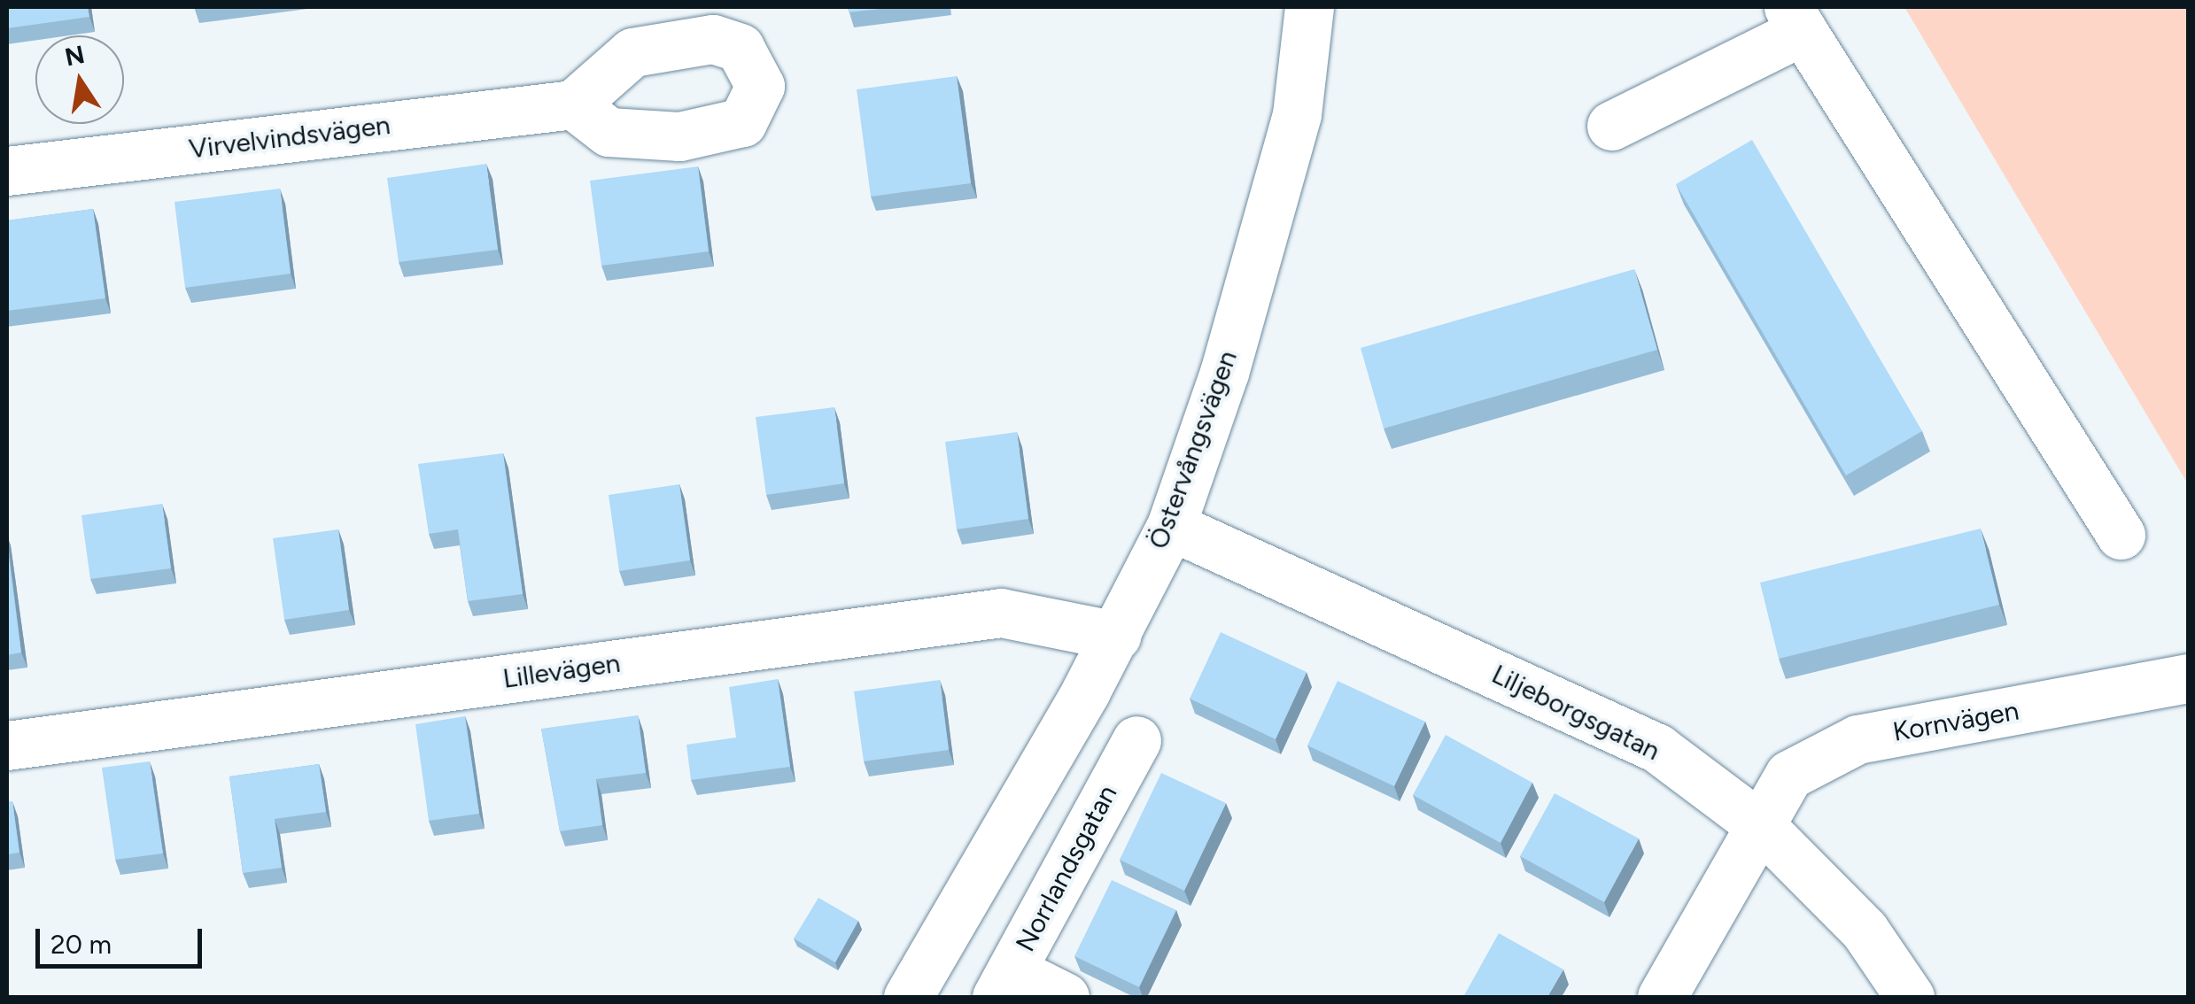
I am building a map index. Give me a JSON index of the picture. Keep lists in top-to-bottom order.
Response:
{
  "streets": {
    "street": [
      "Virvelvindsvägen",
      "Östervångsvägen",
      "Lillevägen",
      "Liljeborgsgatan",
      "Kornvägen",
      "Norrlandsgatan"
    ]
  },
  "crossings": [
    ["Östervångsvägen", "Lillevägen"],
    ["Östervångsvägen", "Liljeborgsgatan"],
    ["Liljeborgsgatan", "Kornvägen"]
  ],
  "scale_bar": "20 m",
  "north": "top"
}
